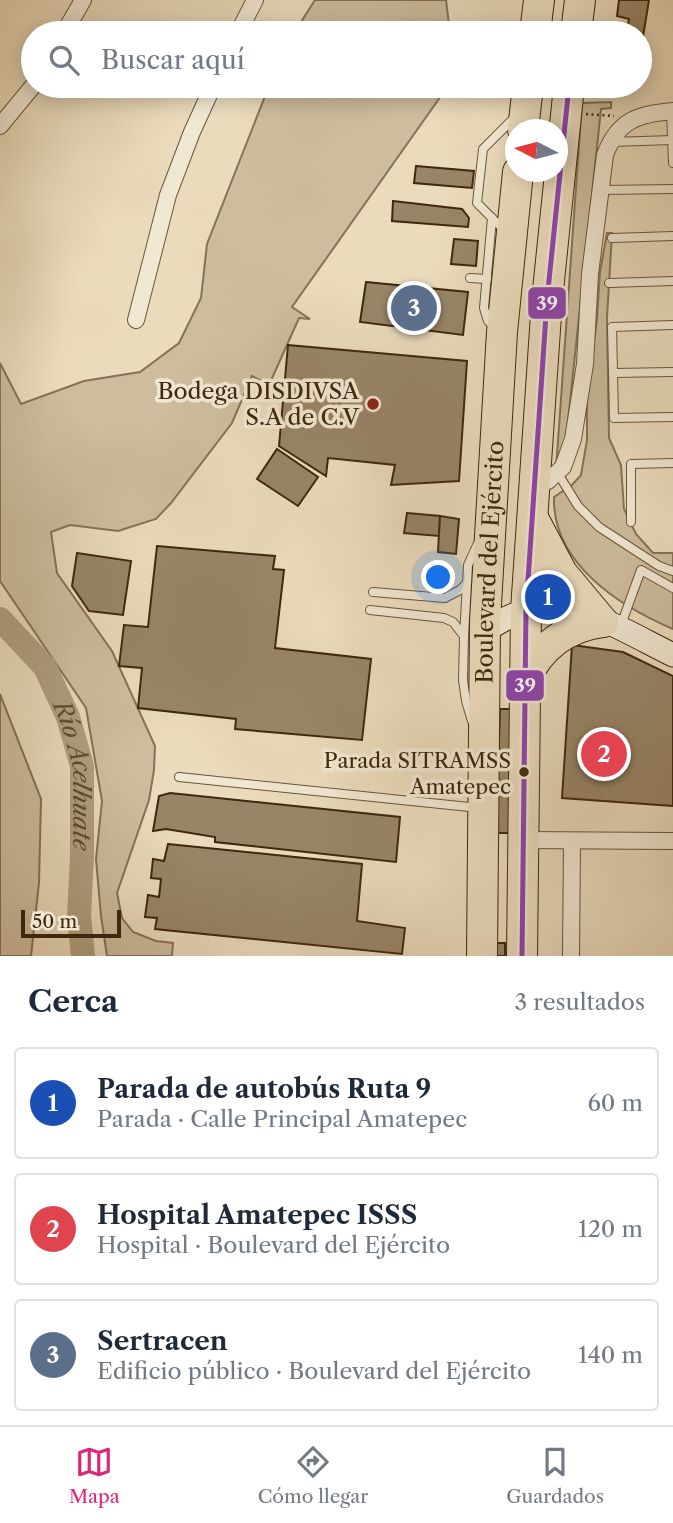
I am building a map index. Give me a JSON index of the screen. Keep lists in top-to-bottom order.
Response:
{
  "streets": {
    "highway": ["Boulevard del Ejército"]
  },
  "water": ["Río Acelhuate"],
  "places": ["Bodega DISDIVSA S.A de C.V", "Parada SITRAMSS Amatepec"],
  "lines": ["transit line 39"],
  "scale_bar": "50 m",
  "north": "left",
  "page": {
    "search": "Buscar aquí",
    "pins": ["3", "1", "2"],
    "scale": "50 m",
    "heading": ["Cerca", "3 resultados"],
    "list": [
      {
        "mark": "1",
        "name": "Parada de autobús Ruta 9",
        "note": "Parada · Calle Principal Amatepec",
        "value": "60 m"
      },
      {
        "mark": "2",
        "name": "Hospital Amatepec ISSS",
        "note": "Hospital · Boulevard del Ejército",
        "value": "120 m"
      },
      {
        "mark": "3",
        "name": "Sertracen",
        "note": "Edificio público · Boulevard del Ejército",
        "value": "140 m"
      }
    ],
    "nav": ["Mapa", "Cómo llegar", "Guardados"]
  }
}
